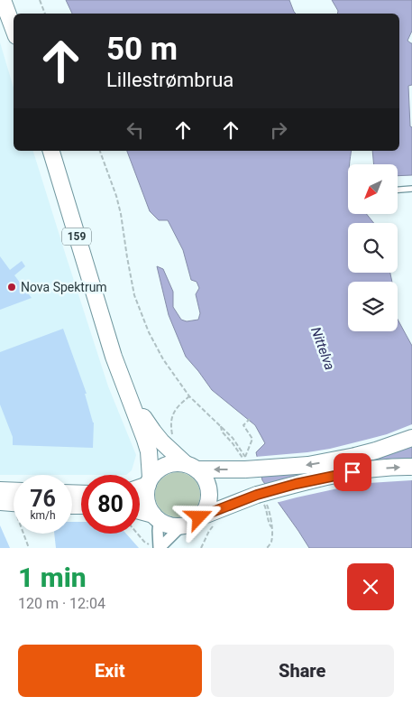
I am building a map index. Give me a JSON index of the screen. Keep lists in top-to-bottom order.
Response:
{
  "streets": {
    "main road": ["159"]
  },
  "water": ["Nittelva"],
  "places": ["Nova Spektrum"],
  "north": "bottom left",
  "page": {
    "turn": ["50 m", "Lillestrømbrua"],
    "speed": "76 km/h",
    "limit": "80",
    "heading": ["1 min", "120 m · 12:04"],
    "buttons": ["Exit", "Share"]
  }
}
